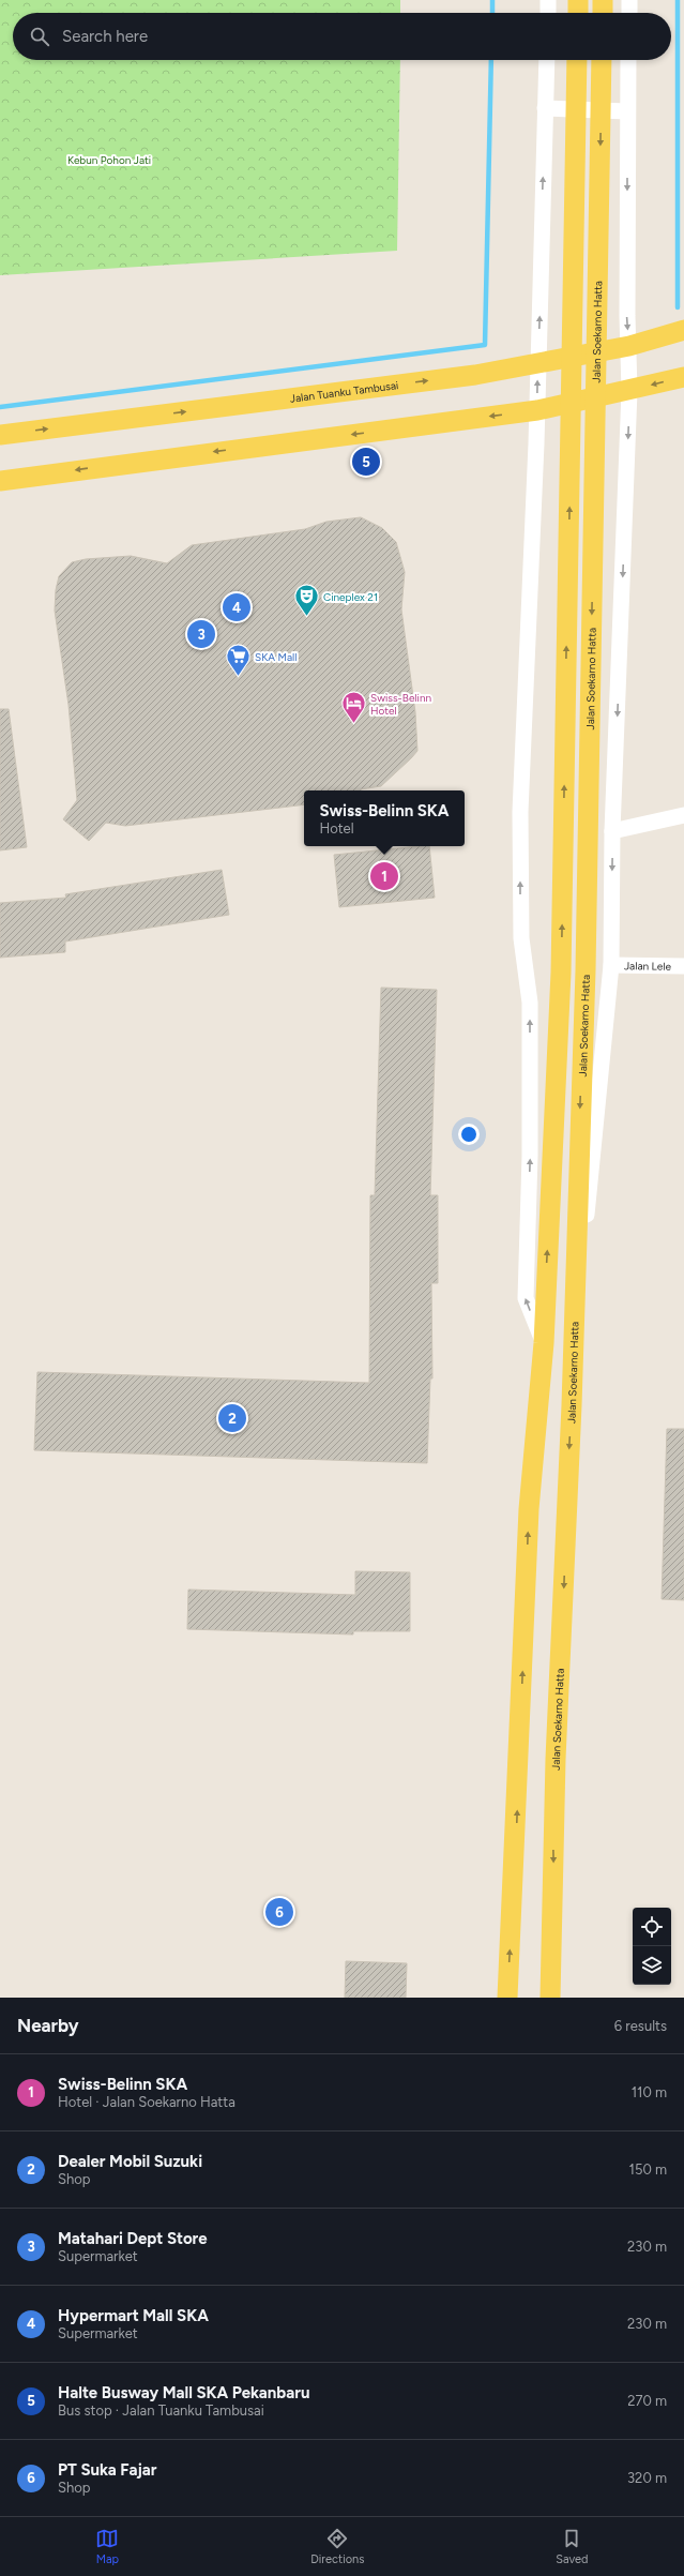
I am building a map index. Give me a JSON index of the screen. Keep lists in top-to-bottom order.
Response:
{
  "streets": {
    "main road": ["Jalan Soekarno Hatta", "Jalan Tuanku Tambusai"],
    "street": ["Jalan Lele"]
  },
  "parks": ["Kebun Pohon Jati"],
  "places": {
    "theatre": ["Cineplex 21"],
    "supermarket": ["SKA Mall"],
    "hotel": ["Swiss-Belinn Hotel"]
  },
  "page": {
    "search": "Search here",
    "pins": [
      "5",
      "4",
      "3",
      "1",
      "2",
      "6"
    ],
    "popup": ["Swiss-Belinn SKA", "Hotel"],
    "heading": ["Nearby", "6 results"],
    "list": [
      {
        "mark": "1",
        "name": "Swiss-Belinn SKA",
        "note": "Hotel · Jalan Soekarno Hatta",
        "value": "110 m"
      },
      {
        "mark": "2",
        "name": "Dealer Mobil Suzuki",
        "note": "Shop",
        "value": "150 m"
      },
      {
        "mark": "3",
        "name": "Matahari Dept Store",
        "note": "Supermarket",
        "value": "230 m"
      },
      {
        "mark": "4",
        "name": "Hypermart Mall SKA",
        "note": "Supermarket",
        "value": "230 m"
      },
      {
        "mark": "5",
        "name": "Halte Busway Mall SKA Pekanbaru",
        "note": "Bus stop · Jalan Tuanku Tambusai",
        "value": "270 m"
      },
      {
        "mark": "6",
        "name": "PT Suka Fajar",
        "note": "Shop",
        "value": "320 m"
      }
    ],
    "nav": ["Map", "Directions", "Saved"]
  }
}
